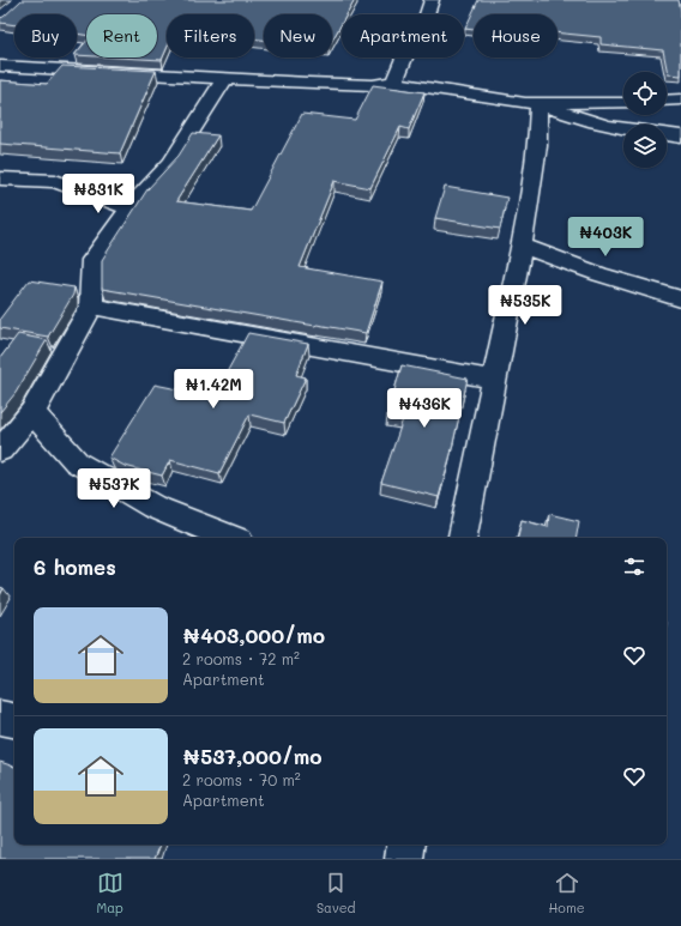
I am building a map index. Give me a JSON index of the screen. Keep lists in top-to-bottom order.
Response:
{
  "page": {
    "chip": [
      "Buy",
      "Rent",
      "Filters",
      "New",
      "Apartment",
      "House"
    ],
    "price": [
      "₦831K",
      "₦403K",
      "₦535K",
      "₦1.42M",
      "₦436K",
      "₦537K"
    ],
    "heading": "6 homes",
    "list": [
      {
        "name": "₦403,000/mo",
        "note": "2 rooms · 72 m² · Apartment"
      },
      {
        "name": "₦537,000/mo",
        "note": "2 rooms · 70 m² · Apartment"
      }
    ],
    "tabs": ["Map", "Saved", "Home"]
  }
}
